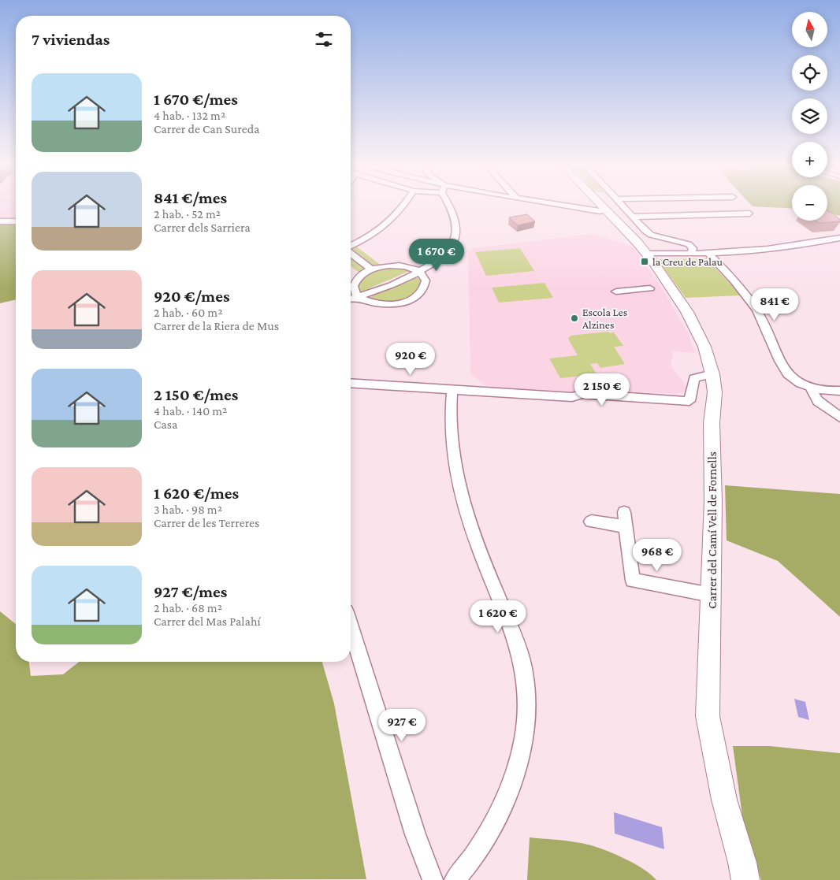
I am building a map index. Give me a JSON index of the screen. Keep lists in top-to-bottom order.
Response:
{
  "streets": {
    "street": ["Carrer del Camí Vell de Fornells"]
  },
  "places": {
    "transit": ["la Creu de Palau"],
    "other": ["Escola Les Alzines"]
  },
  "north": "top",
  "page": {
    "map_buttons": ["+", "−"],
    "heading": "7 viviendas",
    "list": [
      {
        "name": "1 670 €/mes",
        "note": "4 hab. · 132 m² · Carrer de Can Sureda"
      },
      {
        "name": "841 €/mes",
        "note": "2 hab. · 52 m² · Carrer dels Sarriera"
      },
      {
        "name": "920 €/mes",
        "note": "2 hab. · 60 m² · Carrer de la Riera de Mus"
      },
      {
        "name": "2 150 €/mes",
        "note": "4 hab. · 140 m² · Casa"
      },
      {
        "name": "1 620 €/mes",
        "note": "3 hab. · 98 m² · Carrer de les Terreres"
      },
      {
        "name": "927 €/mes",
        "note": "2 hab. · 68 m² · Carrer del Mas Palahí"
      }
    ],
    "price": [
      "1 670 €",
      "841 €",
      "920 €",
      "2 150 €",
      "968 €",
      "1 620 €",
      "927 €"
    ]
  }
}
